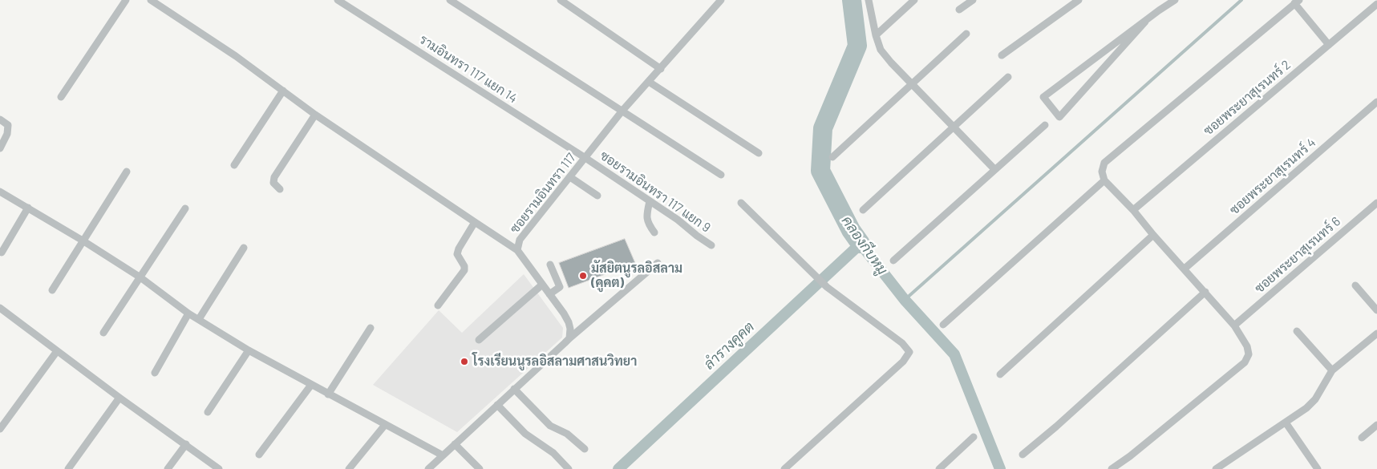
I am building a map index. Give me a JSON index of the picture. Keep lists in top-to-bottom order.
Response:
{
  "streets": {
    "street": [
      "รามอินทรา 117 แยก 14",
      "ซอยพระยาสุเรนทร์ 2",
      "ซอยพระยาสุเรนทร์ 4",
      "ซอยรามอินทรา 117 แยก 9",
      "ซอยรามอินทรา 117",
      "ซอยพระยาสุเรนทร์ 6"
    ]
  },
  "crossings": [
    ["รามอินทรา 117 แยก 14", "ซอยรามอินทรา 117 แยก 9"],
    ["รามอินทรา 117 แยก 14", "ซอยรามอินทรา 117"],
    ["ซอยรามอินทรา 117 แยก 9", "ซอยรามอินทรา 117"]
  ],
  "water": ["คลองกีบหมู", "ลำรางคูคต"],
  "places": ["มัสยิตนูรลอิสลาม (คูคต)", "โรงเรียนนูรลอิสลามศาสนวิทยา"]
}
